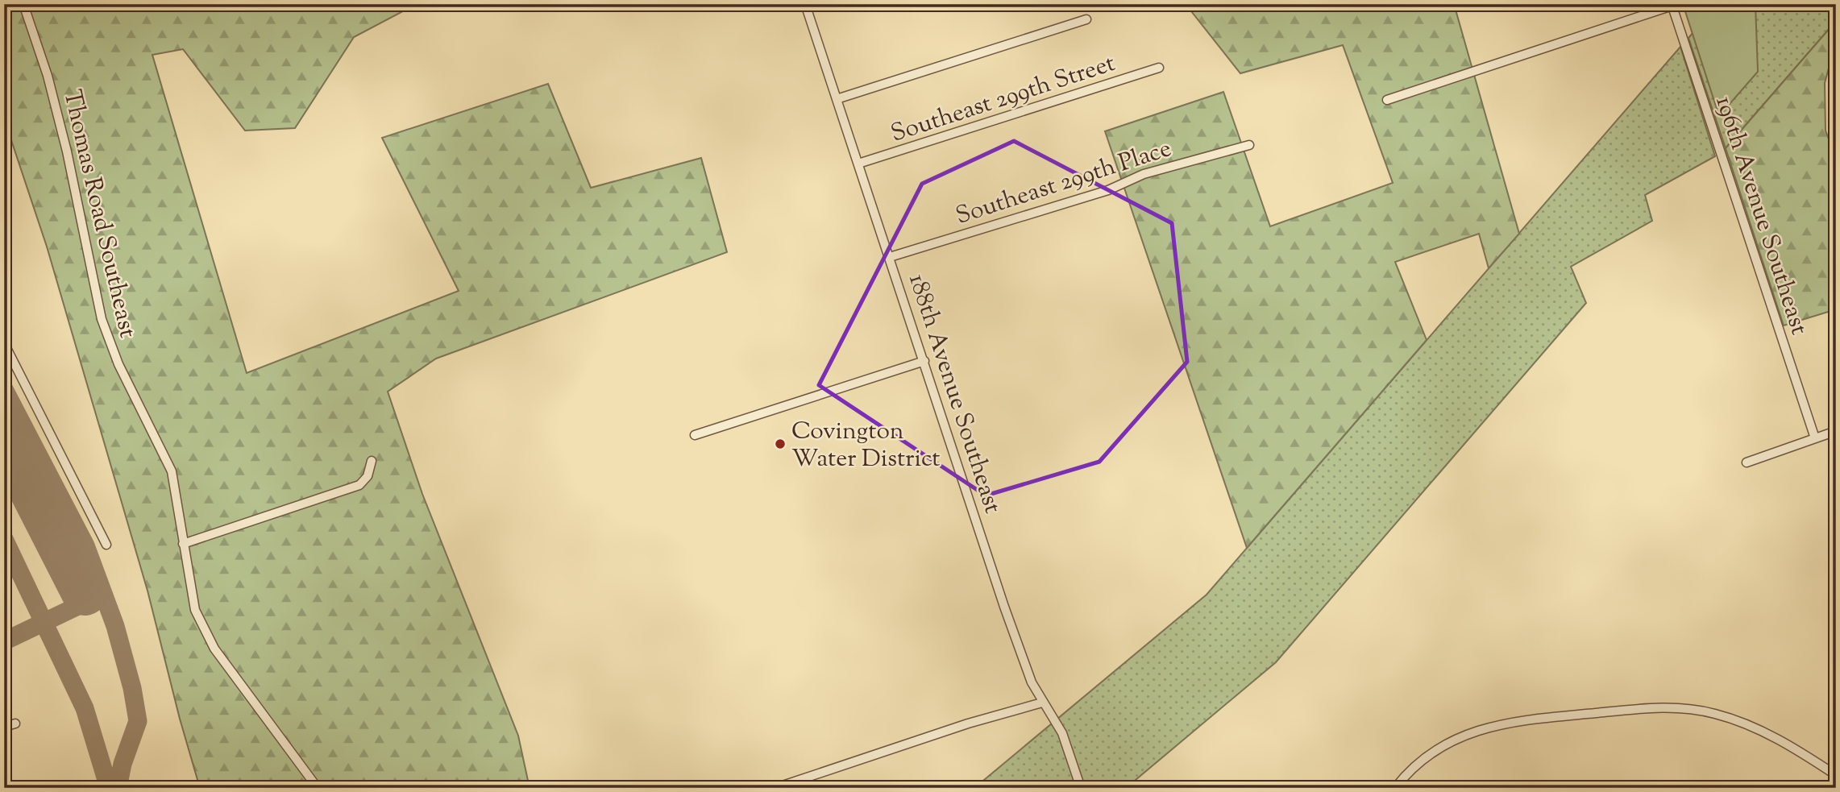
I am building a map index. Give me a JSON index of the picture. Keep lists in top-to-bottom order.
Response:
{
  "streets": {
    "street": [
      "Southeast 299th Street",
      "Southeast 299th Place",
      "Thomas Road Southeast",
      "196th Avenue Southeast",
      "188th Avenue Southeast"
    ]
  },
  "crossings": [
    ["Southeast 299th Street", "188th Avenue Southeast"],
    ["Southeast 299th Place", "188th Avenue Southeast"]
  ],
  "places": ["Covington Water District"]
}
